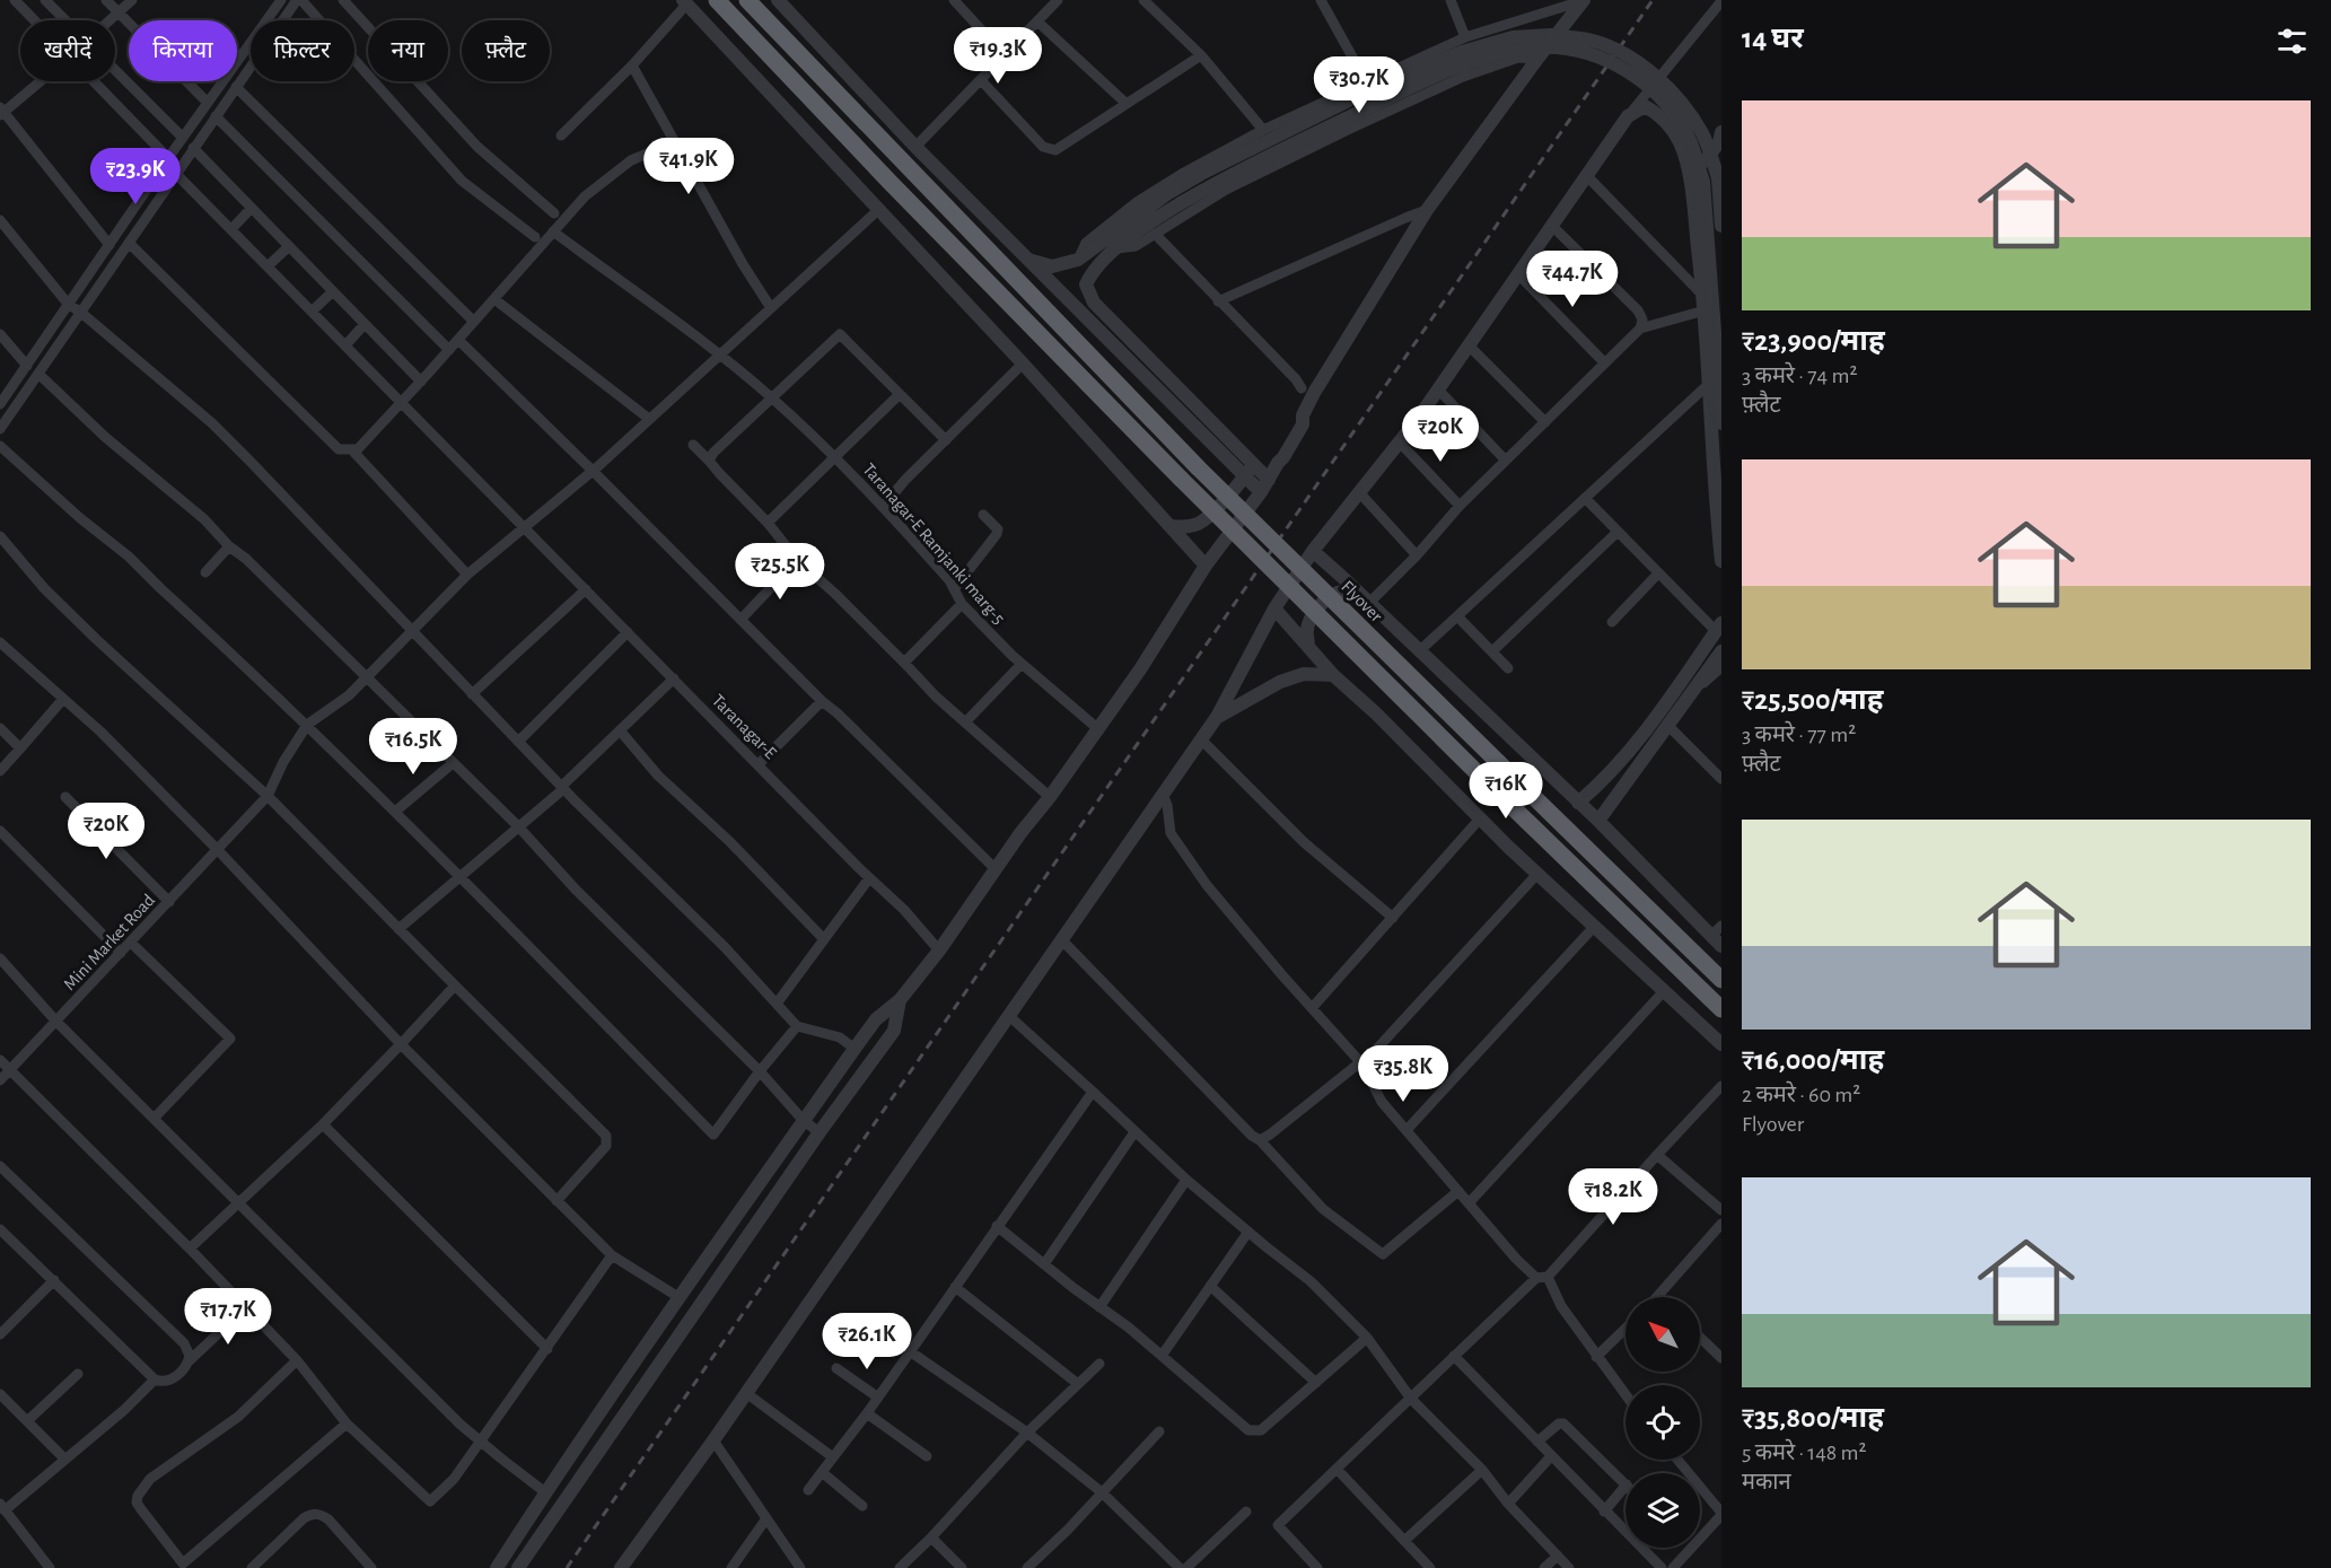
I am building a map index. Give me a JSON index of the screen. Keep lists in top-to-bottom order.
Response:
{
  "streets": {
    "highway": ["Flyover"],
    "street": ["Taranagar-E Ramjanki marg-5", "Taranagar-E", "Mini Market Road"]
  },
  "north": "top left",
  "page": {
    "heading": "14 घर",
    "chip": [
      "खरीदें",
      "किराया",
      "फ़िल्टर",
      "नया",
      "फ़्लैट"
    ],
    "price": [
      "₹19.3K",
      "₹30.7K",
      "₹41.9K",
      "₹23.9K",
      "₹44.7K",
      "₹20K",
      "₹25.5K",
      "₹16.5K",
      "₹16K",
      "₹20K",
      "₹35.8K",
      "₹18.2K",
      "₹17.7K",
      "₹26.1K"
    ],
    "list": [
      {
        "name": "₹23,900/माह",
        "note": "3 कमरे · 74 m² · फ़्लैट"
      },
      {
        "name": "₹25,500/माह",
        "note": "3 कमरे · 77 m² · फ़्लैट"
      },
      {
        "name": "₹16,000/माह",
        "note": "2 कमरे · 60 m² · Flyover"
      },
      {
        "name": "₹35,800/माह",
        "note": "5 कमरे · 148 m² · मकान"
      }
    ]
  }
}
